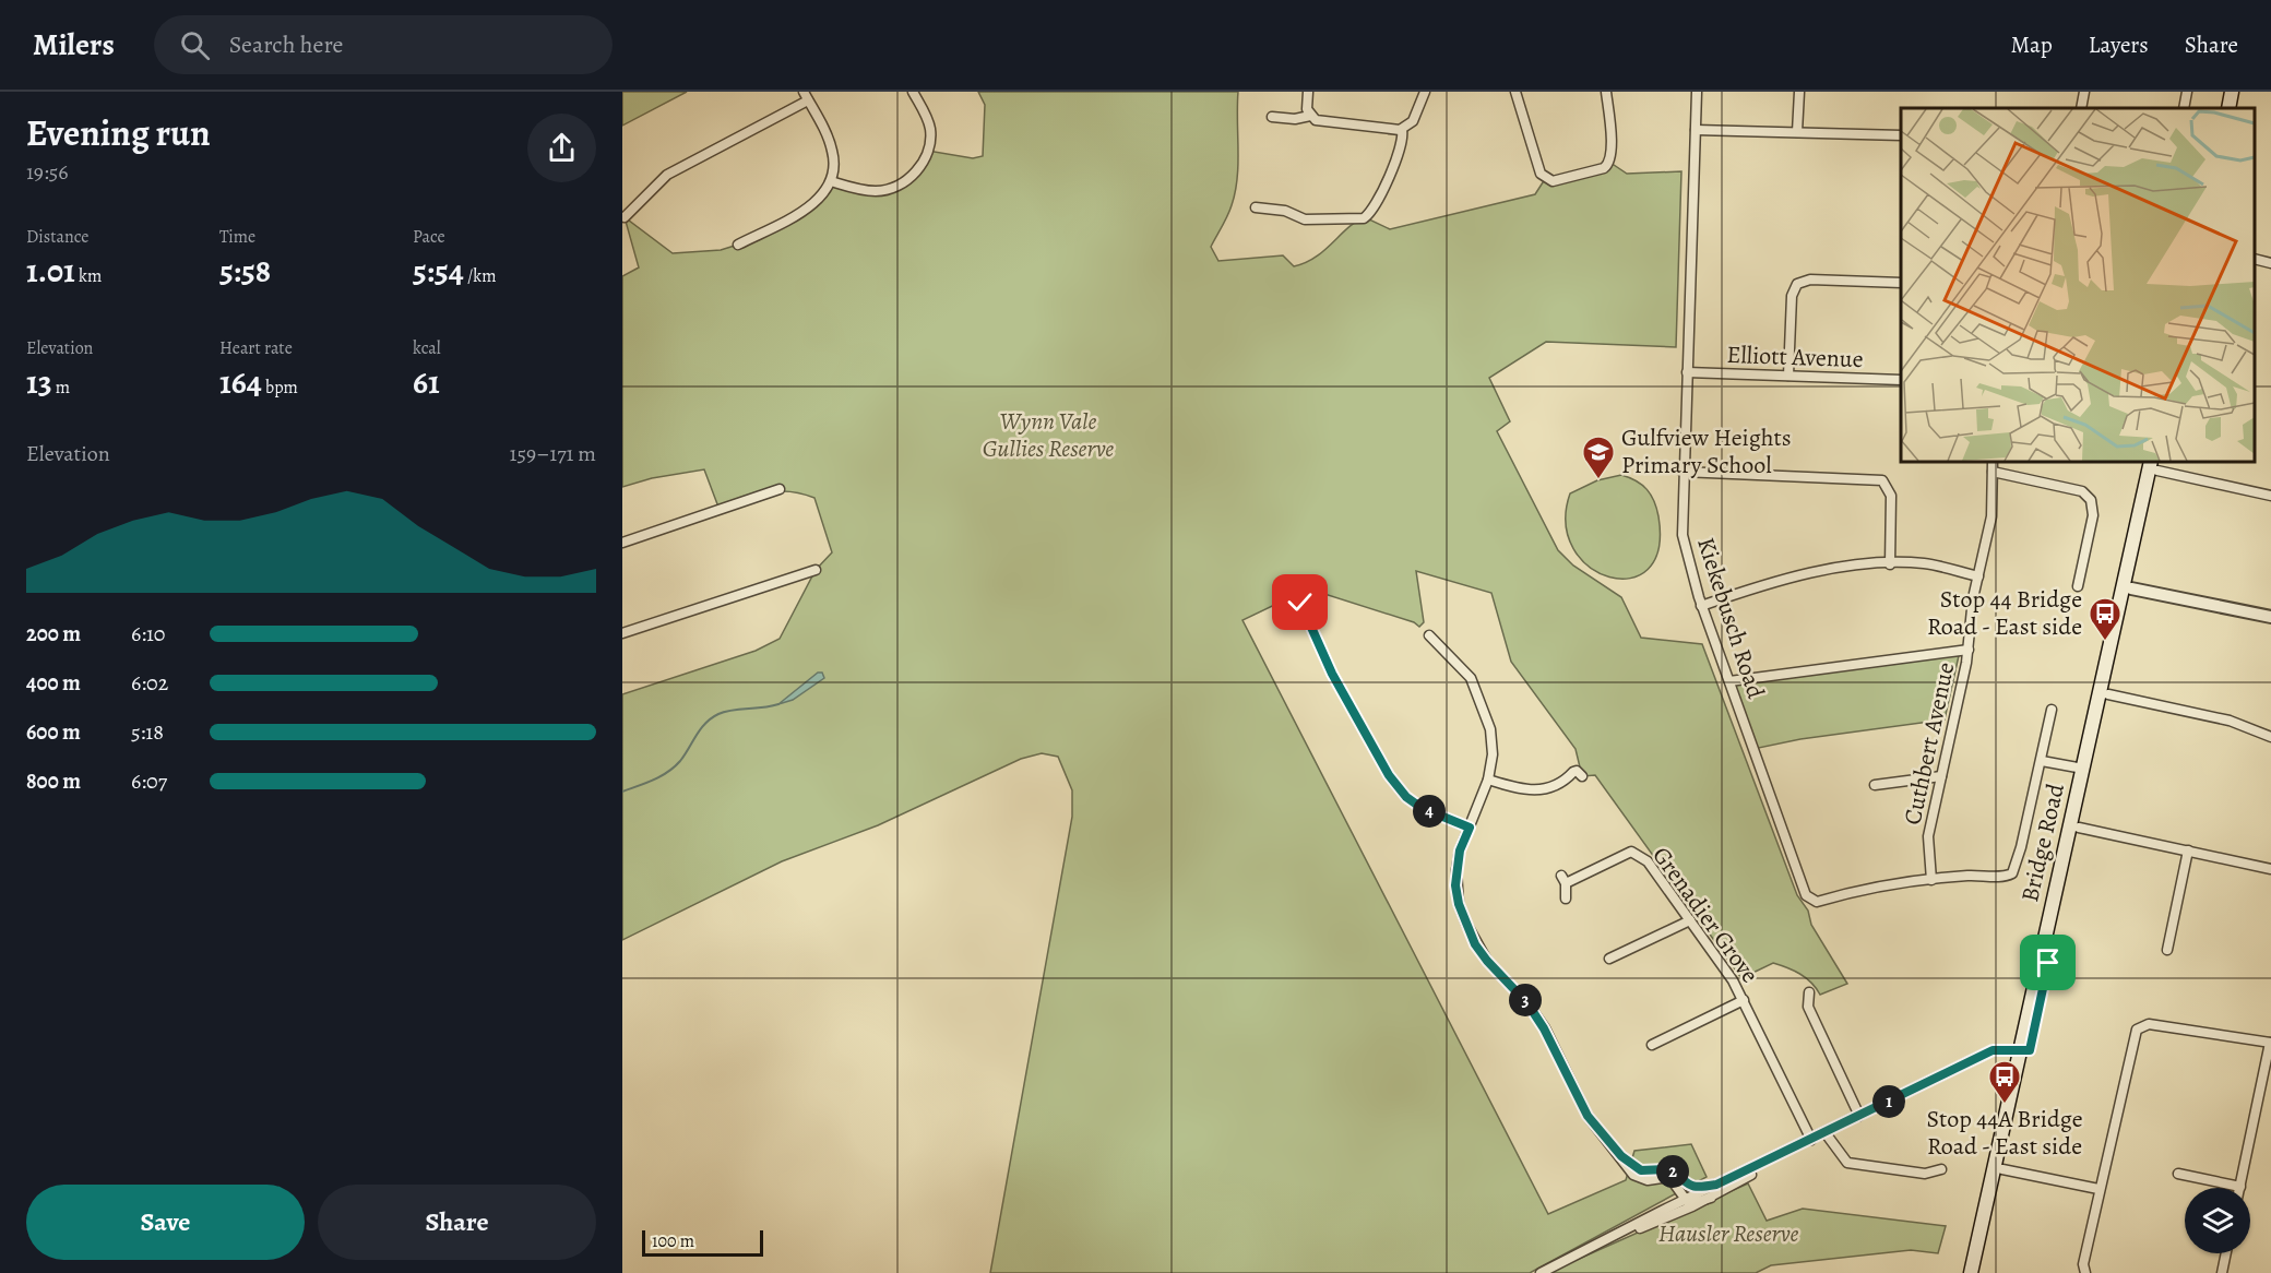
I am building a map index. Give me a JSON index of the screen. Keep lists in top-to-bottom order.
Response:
{
  "streets": {
    "main road": ["Bridge Road"],
    "street": [
      "Elliott Avenue",
      "Kiekebusch Road",
      "Cuthbert Avenue",
      "Grenadier Grove"
    ]
  },
  "crossings": [
    ["Elliott Avenue", "Kiekebusch Road"],
    ["Kiekebusch Road", "Cuthbert Avenue"]
  ],
  "parks": ["Wynn Vale Gullies Reserve", "Hausler Reserve"],
  "places": {
    "school or university": ["Gulfview Heights Primary School"],
    "bus stop": ["Stop 44 Bridge Road - East side", "Stop 44A Bridge Road - East side"]
  },
  "scale_bar": "100 m",
  "page": {
    "header": "Milers",
    "search": "Search here",
    "nav": ["Map", "Layers", "Share"],
    "heading": ["Evening run", "19:56"],
    "stats": [
      ["Distance", "1.01 km"],
      ["Time", "5:58"],
      ["Pace", "5:54 /km"],
      ["Elevation", "13 m"],
      ["Heart rate", "164 bpm"],
      ["kcal", "61"]
    ],
    "chart": ["Elevation", "159–171 m"],
    "list": [
      {
        "name": "200 m",
        "note": "6:10"
      },
      {
        "name": "400 m",
        "note": "6:02"
      },
      {
        "name": "600 m",
        "note": "5:18"
      },
      {
        "name": "800 m",
        "note": "6:07"
      }
    ],
    "pins": [
      "4",
      "3",
      "1",
      "2"
    ],
    "buttons": ["Save", "Share"],
    "scale": "100 m"
  }
}
